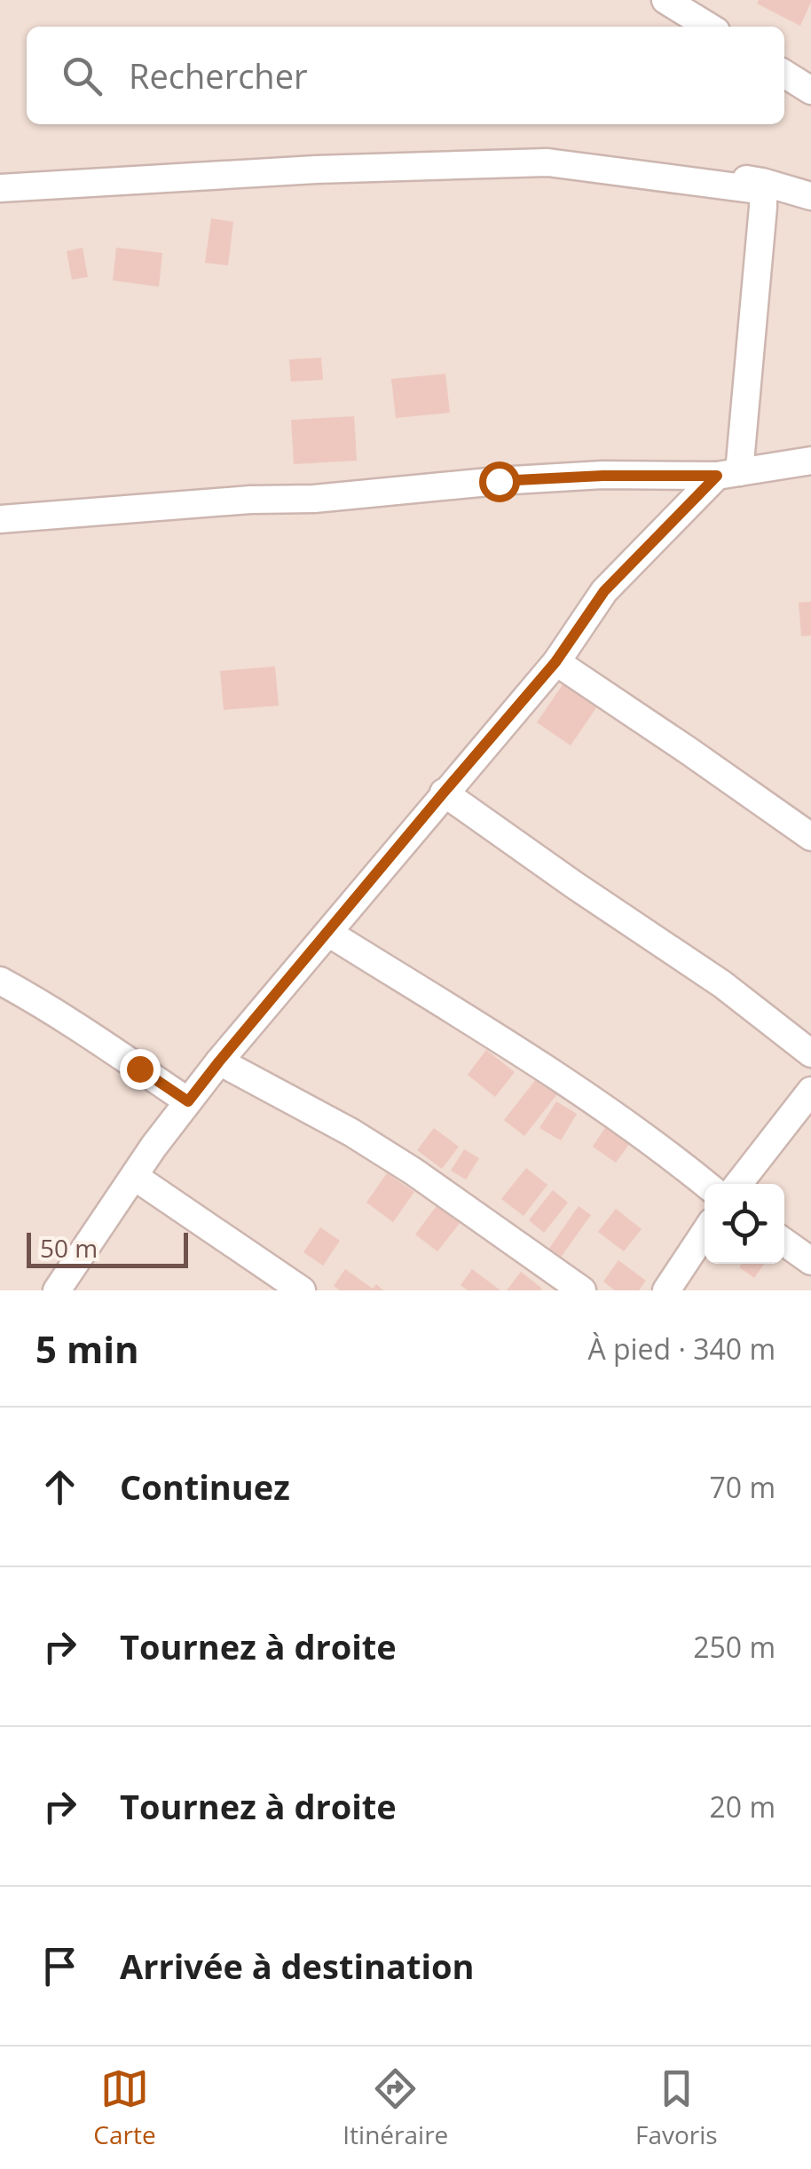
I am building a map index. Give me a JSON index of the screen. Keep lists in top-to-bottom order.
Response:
{
  "scale_bar": "50 m",
  "page": {
    "search": "Rechercher",
    "scale": "50 m",
    "heading": ["5 min", "À pied · 340 m"],
    "list": [
      ["Continuez", "70 m"],
      ["Tournez à droite", "250 m"],
      ["Tournez à droite", "20 m"],
      "Arrivée à destination"
    ],
    "nav": ["Carte", "Itinéraire", "Favoris"]
  }
}
